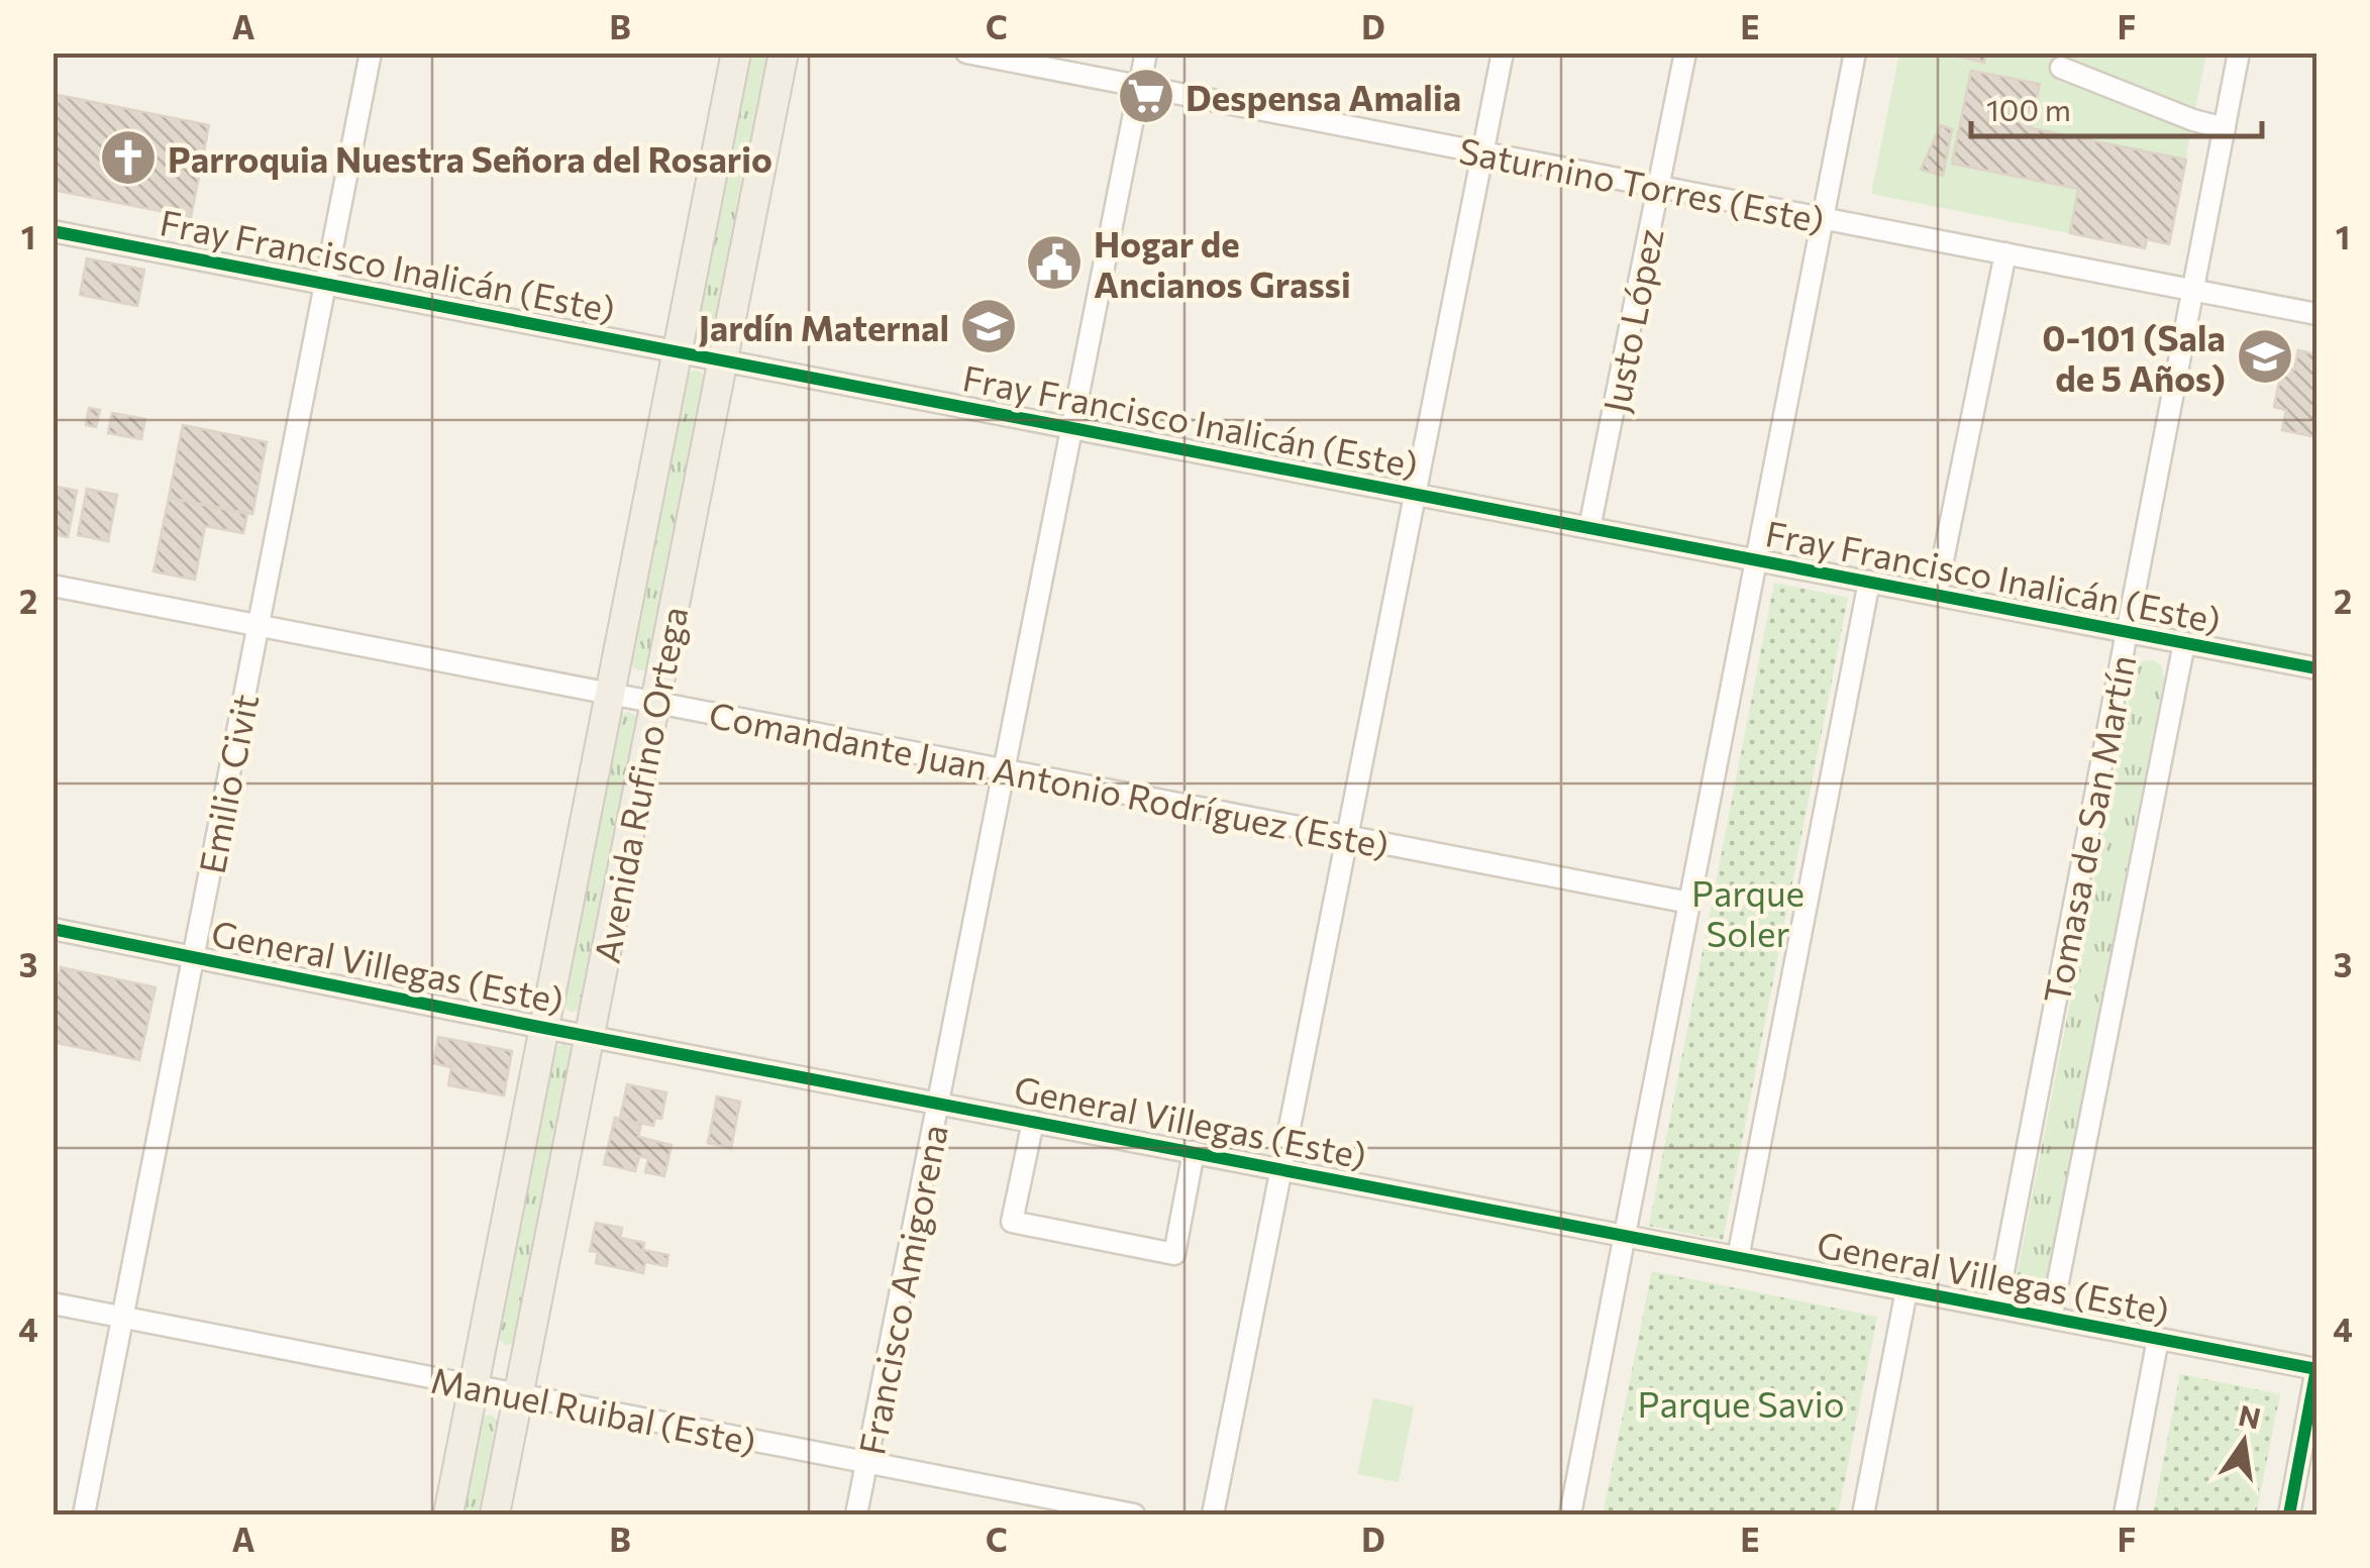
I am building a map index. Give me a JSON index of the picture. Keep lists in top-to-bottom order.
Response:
{
  "streets": {
    "main road": ["Avenida Rufino Ortega"],
    "street": [
      "Saturnino Torres (Este)",
      "Fray Francisco Inalicán (Este)",
      "Justo López",
      "Comandante Juan Antonio Rodríguez (Este)",
      "Emilio Civit",
      "Tomasa de San Martín",
      "General Villegas (Este)",
      "Francisco Amigorena",
      "Manuel Ruibal (Este)"
    ]
  },
  "crossings": [
    ["Saturnino Torres (Este)", "Justo López"],
    ["Saturnino Torres (Este)", "Tomasa de San Martín"],
    ["Saturnino Torres (Este)", "Francisco Amigorena"],
    ["Fray Francisco Inalicán (Este)", "Justo López"],
    ["Fray Francisco Inalicán (Este)", "Emilio Civit"],
    ["Fray Francisco Inalicán (Este)", "Avenida Rufino Ortega"],
    ["Fray Francisco Inalicán (Este)", "Tomasa de San Martín"],
    ["Fray Francisco Inalicán (Este)", "Francisco Amigorena"],
    ["Comandante Juan Antonio Rodríguez (Este)", "Emilio Civit"],
    ["Comandante Juan Antonio Rodríguez (Este)", "Avenida Rufino Ortega"],
    ["Comandante Juan Antonio Rodríguez (Este)", "Francisco Amigorena"],
    ["Emilio Civit", "General Villegas (Este)"],
    ["Emilio Civit", "Manuel Ruibal (Este)"],
    ["Avenida Rufino Ortega", "General Villegas (Este)"],
    ["Avenida Rufino Ortega", "Manuel Ruibal (Este)"],
    ["Tomasa de San Martín", "General Villegas (Este)"],
    ["General Villegas (Este)", "Francisco Amigorena"],
    ["Francisco Amigorena", "Manuel Ruibal (Este)"]
  ],
  "parks": ["Parque Soler", "Parque Savio"],
  "places": {
    "supermarket": ["Despensa Amalia"],
    "church": ["Parroquia Nuestra Señora del Rosario"],
    "public building": ["Hogar de Ancianos Grassi"],
    "school or university": ["Jardín Maternal", "0-101 (Sala de 5 Años)"]
  },
  "scale_bar": "100 m",
  "north": "top",
  "grid": {
    "columns": [
      "A",
      "B",
      "C",
      "D",
      "E",
      "F"
    ],
    "rows": [
      "1",
      "2",
      "3",
      "4"
    ]
  }
}
